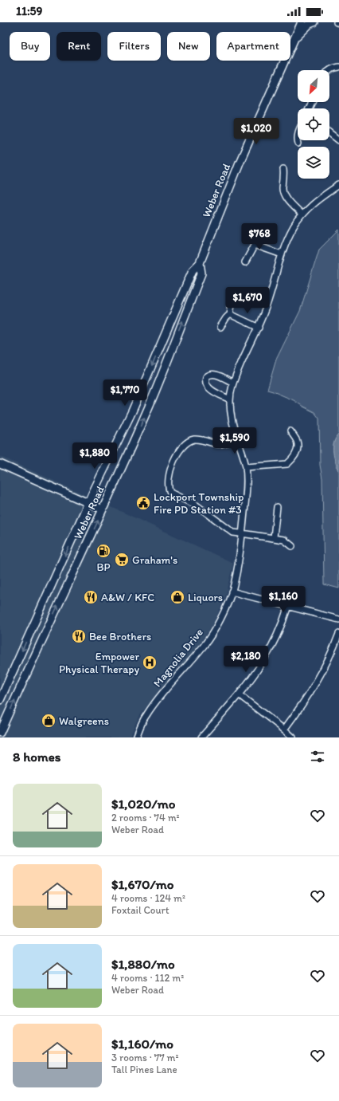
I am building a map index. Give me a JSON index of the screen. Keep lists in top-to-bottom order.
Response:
{
  "streets": {
    "main road": ["Weber Road"],
    "street": ["Magnolia Drive"]
  },
  "places": {
    "public building": ["Lockport Township Fire PD Station #3"],
    "fuel station": ["BP"],
    "supermarket": ["Graham's"],
    "restaurant": ["A&W / KFC", "Bee Brothers"],
    "shop": ["Liquors", "Walgreens"],
    "hospital": ["Empower Physical Therapy"]
  },
  "north": "bottom left",
  "page": {
    "status": "11:59",
    "chip": [
      "Buy",
      "Rent",
      "Filters",
      "New",
      "Apartment"
    ],
    "price": [
      "$1,020",
      "$768",
      "$1,670",
      "$1,770",
      "$1,590",
      "$1,880",
      "$1,160",
      "$2,180"
    ],
    "heading": "8 homes",
    "list": [
      {
        "name": "$1,020/mo",
        "note": "2 rooms · 74 m² · Weber Road"
      },
      {
        "name": "$1,670/mo",
        "note": "4 rooms · 124 m² · Foxtail Court"
      },
      {
        "name": "$1,880/mo",
        "note": "4 rooms · 112 m² · Weber Road"
      },
      {
        "name": "$1,160/mo",
        "note": "3 rooms · 77 m² · Tall Pines Lane"
      }
    ]
  }
}
